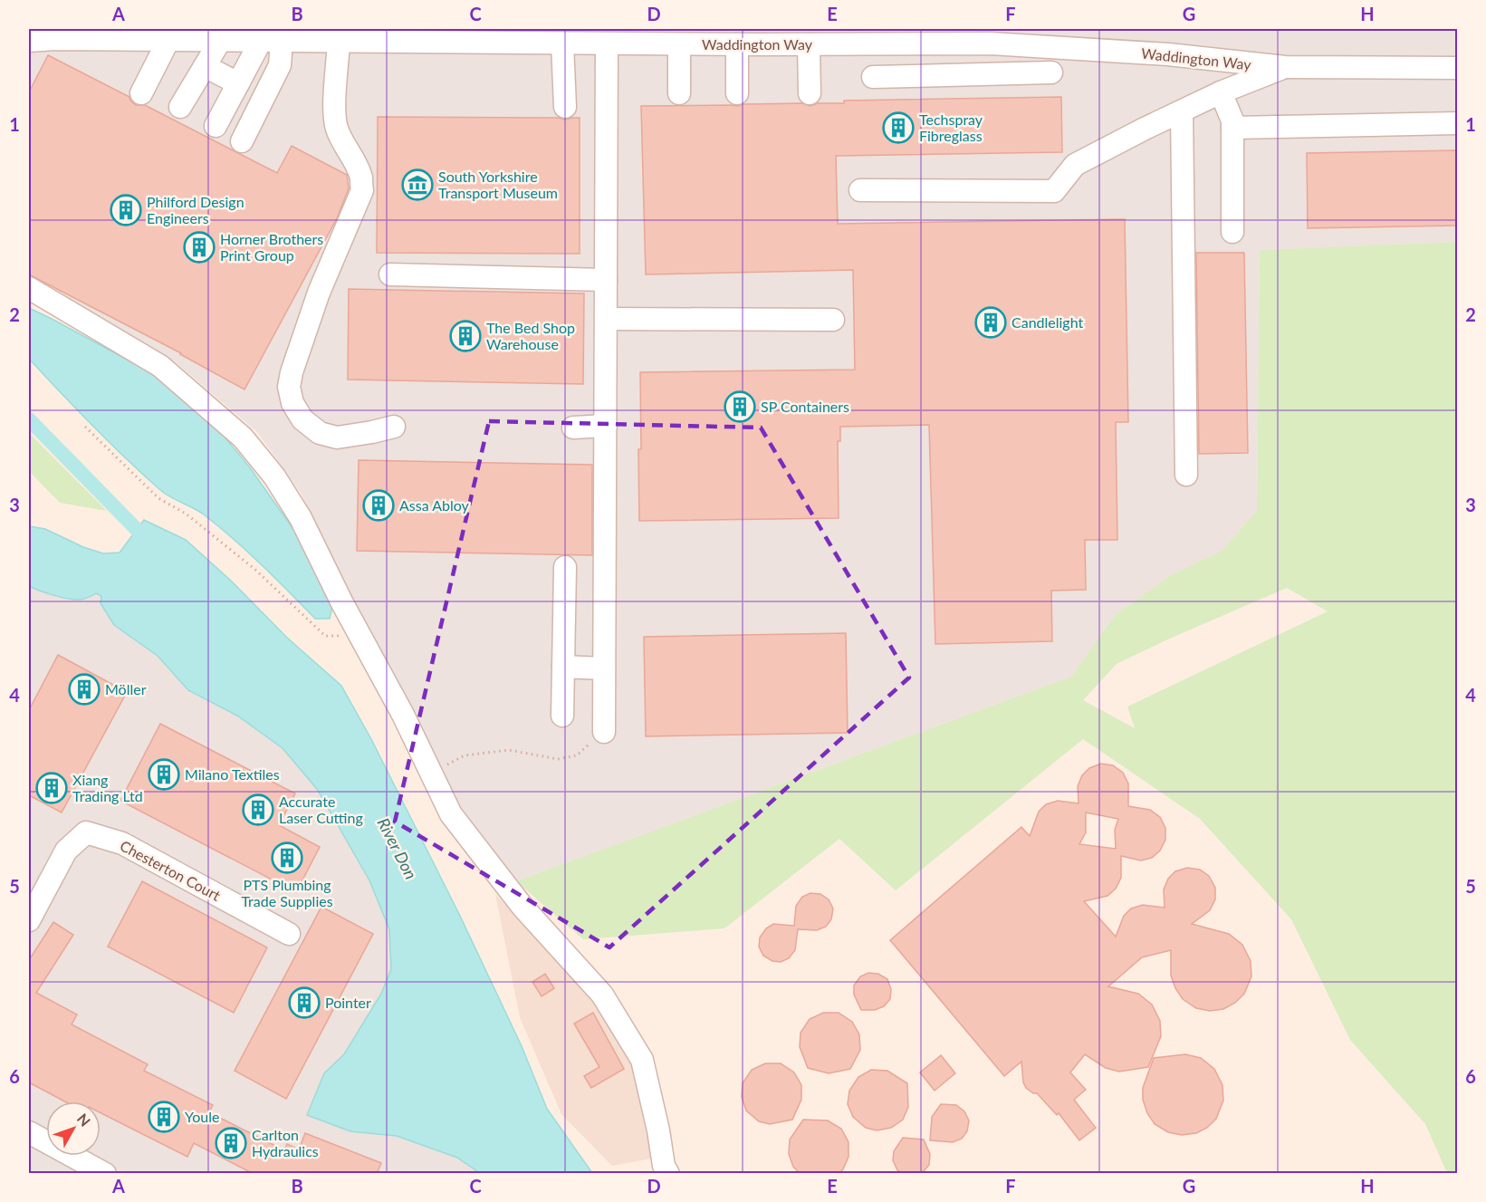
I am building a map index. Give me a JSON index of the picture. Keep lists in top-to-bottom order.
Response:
{
  "streets": {
    "street": ["Waddington Way", "Chesterton Court"]
  },
  "water": ["River Don"],
  "places": {
    "building": [
      "Techspray Fibreglass",
      "Philford Design Engineers",
      "Horner Brothers Print Group",
      "Candlelight",
      "The Bed Shop Warehouse",
      "SP Containers",
      "Assa Abloy",
      "Möller",
      "Milano Textiles",
      "Xiang Trading Ltd",
      "Accurate Laser Cutting",
      "PTS Plumbing Trade Supplies",
      "Pointer",
      "Youle",
      "Carlton Hydraulics"
    ],
    "museum": ["South Yorkshire Transport Museum"]
  },
  "north": "top right",
  "grid": {
    "columns": [
      "A",
      "B",
      "C",
      "D",
      "E",
      "F",
      "G",
      "H"
    ],
    "rows": [
      "1",
      "2",
      "3",
      "4",
      "5",
      "6"
    ]
  }
}
